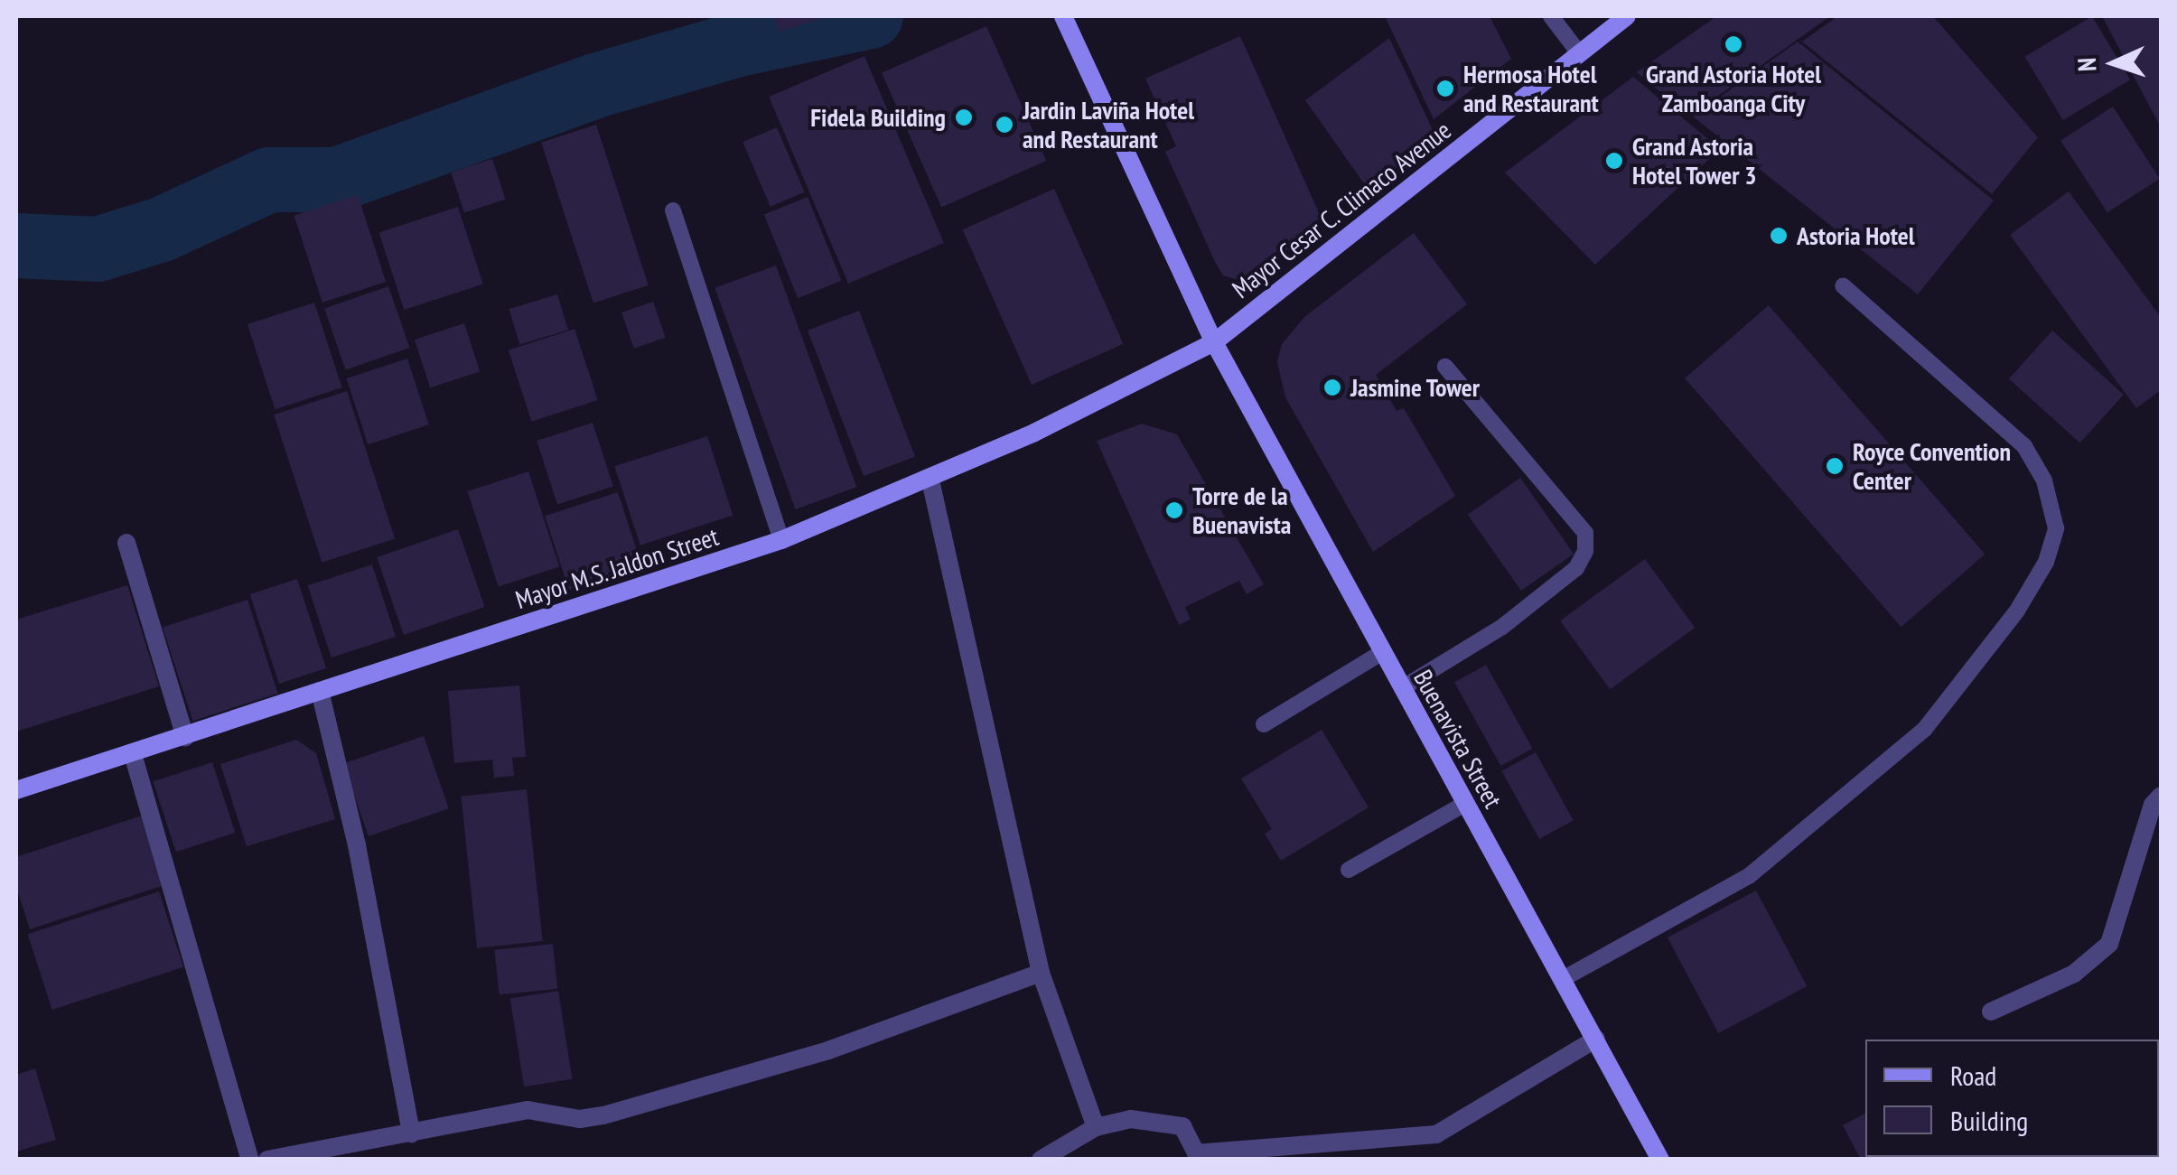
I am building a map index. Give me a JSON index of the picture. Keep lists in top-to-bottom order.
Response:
{
  "streets": {
    "main road": ["Mayor Cesar C. Climaco Avenue", "Mayor M.S. Jaldon Street", "Buenavista Street"]
  },
  "crossings": [
    ["Mayor Cesar C. Climaco Avenue", "Mayor M.S. Jaldon Street"],
    ["Mayor Cesar C. Climaco Avenue", "Buenavista Street"],
    ["Mayor M.S. Jaldon Street", "Buenavista Street"]
  ],
  "places": [
    "Grand Astoria Hotel Zamboanga City",
    "Hermosa Hotel and Restaurant",
    "Fidela Building",
    "Jardin Laviña Hotel and Restaurant",
    "Grand Astoria Hotel Tower 3",
    "Astoria Hotel",
    "Jasmine Tower",
    "Royce Convention Center",
    "Torre de la Buenavista"
  ],
  "legend": ["Road", "Building"],
  "north": "left"
}
